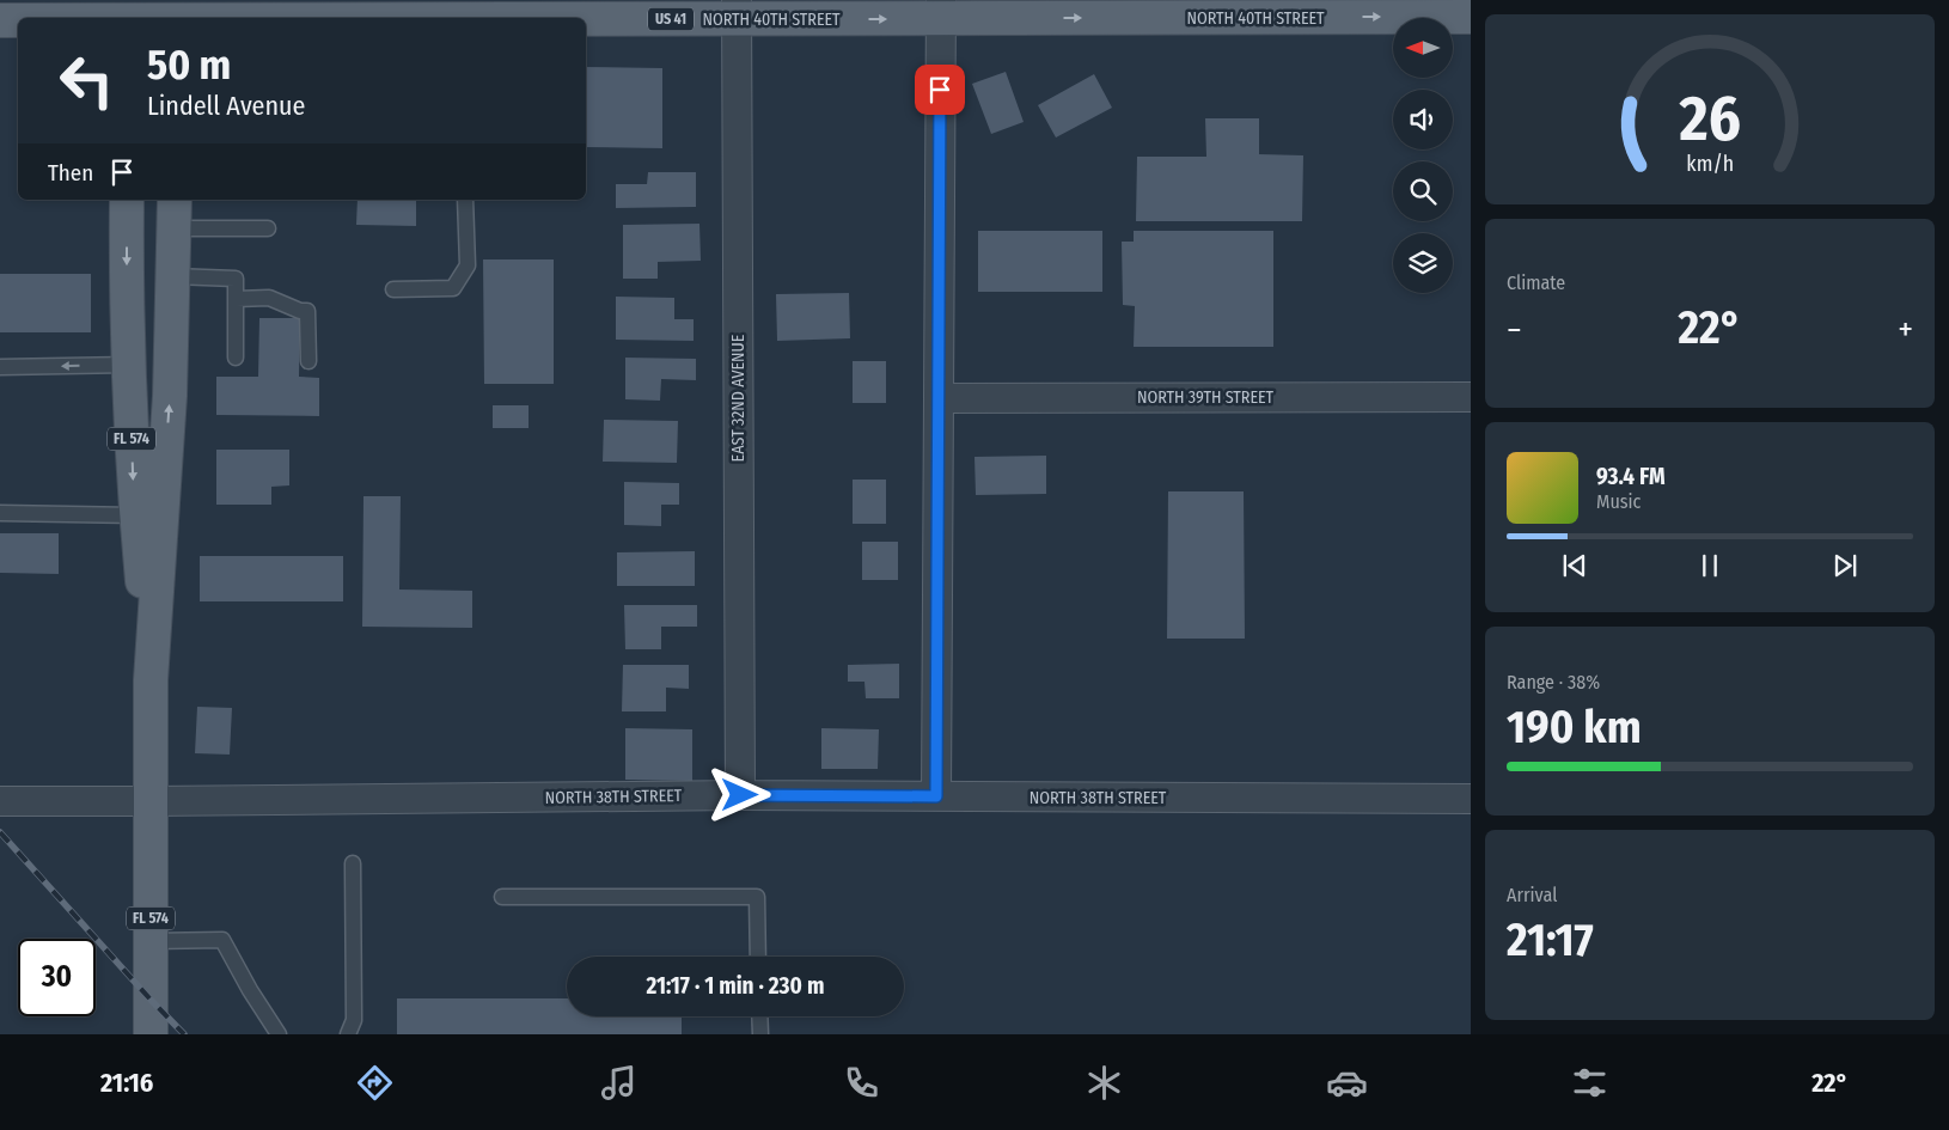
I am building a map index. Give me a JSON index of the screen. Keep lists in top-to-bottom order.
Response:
{
  "streets": {
    "main road": ["NORTH 40TH STREET", "US 41", "FL 574"],
    "street": ["NORTH 39TH STREET", "EAST 32ND AVENUE", "NORTH 38TH STREET"]
  },
  "crossings": [
    ["NORTH 40TH STREET", "EAST 32ND AVENUE"],
    ["EAST 32ND AVENUE", "NORTH 38TH STREET"],
    ["FL 574", "NORTH 38TH STREET"]
  ],
  "one_way": ["NORTH 40TH STREET"],
  "north": "left",
  "page": {
    "turn": ["50 m", "Lindell Avenue"],
    "then": "Then",
    "tile": [
      "Climate",
      ["Range · 38%", "190 km"],
      ["Arrival", "21:17"]
    ],
    "heat": ["−", "22°", "+"],
    "song": ["93.4 FM", "Music"],
    "limit": "30",
    "trip": "21:17 · 1 min · 230 m",
    "tabs": ["21:16", "22°"],
    "gauge": ["26", "km/h"]
  }
}
